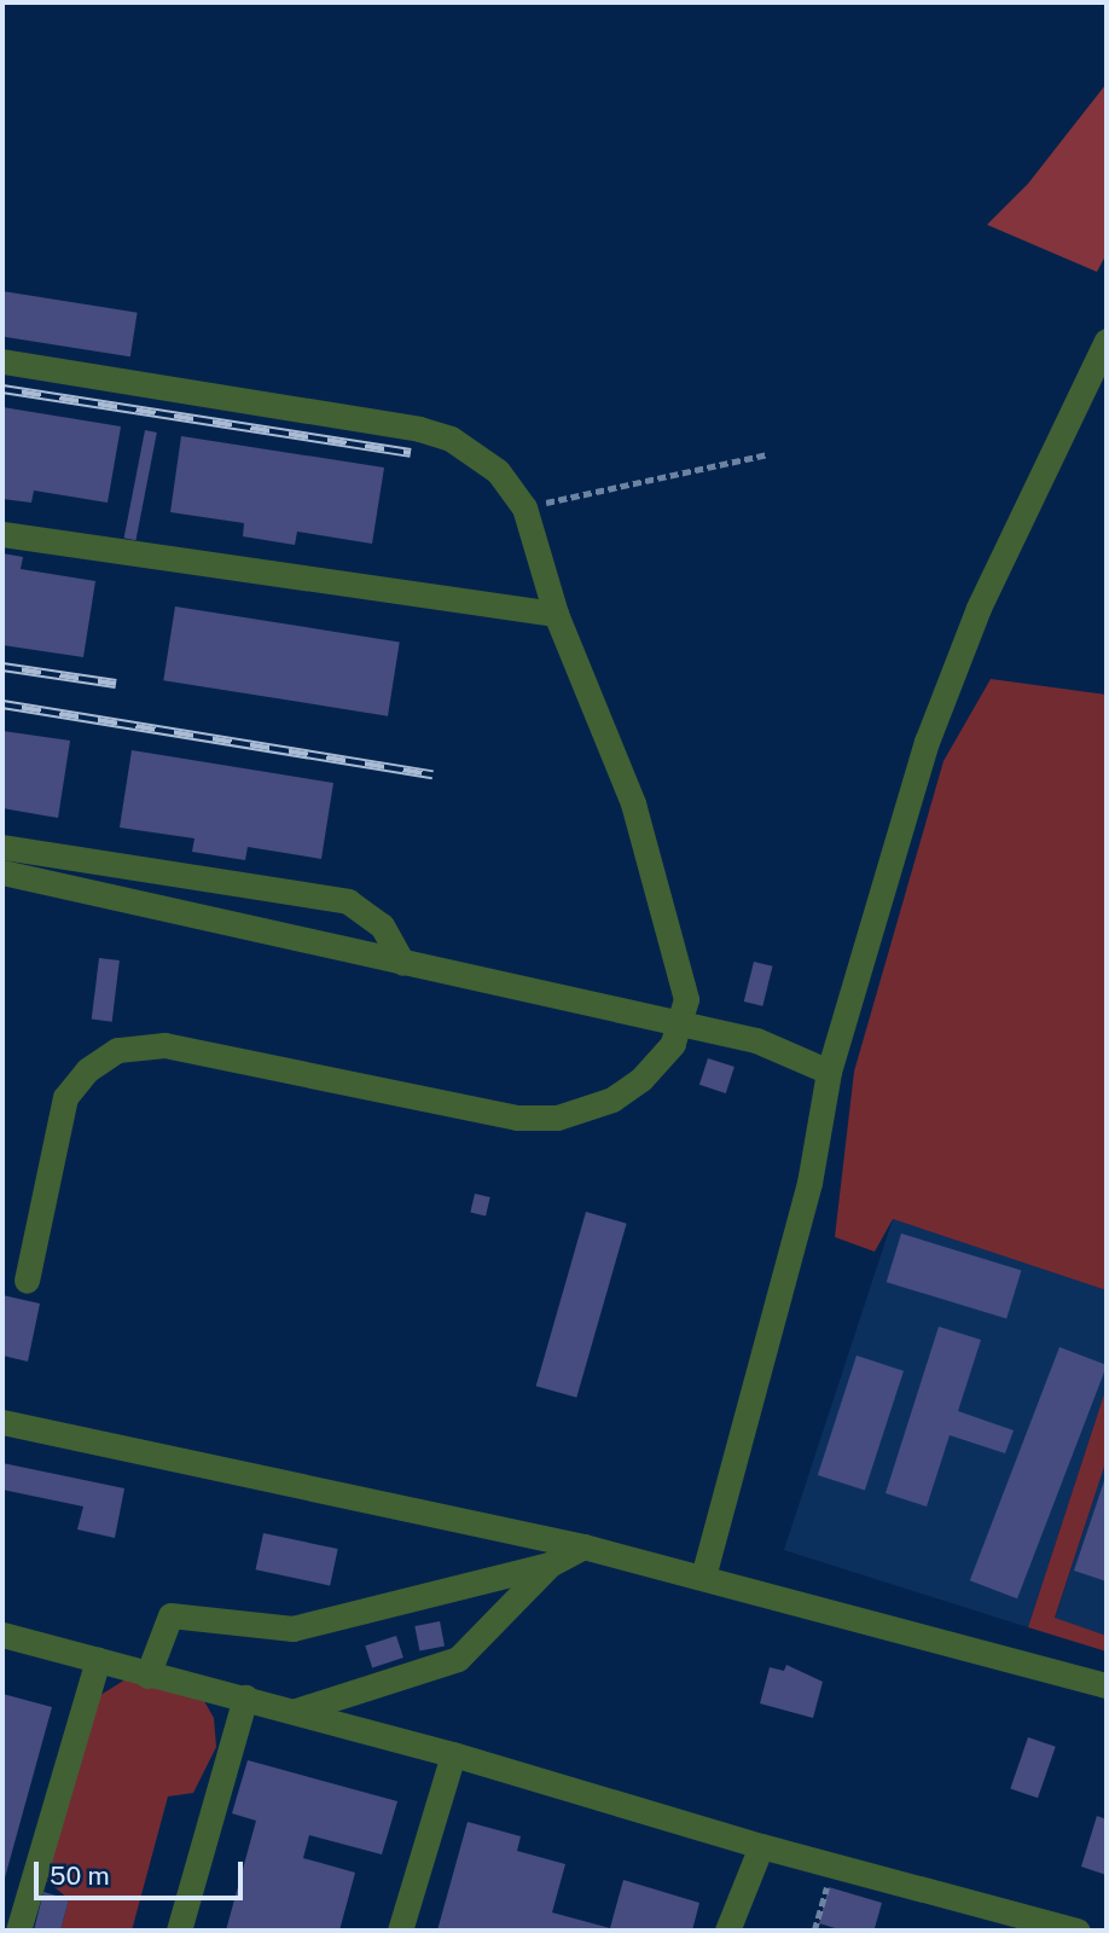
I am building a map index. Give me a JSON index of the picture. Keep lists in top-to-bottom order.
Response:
{
  "scale_bar": "50 m"
}
